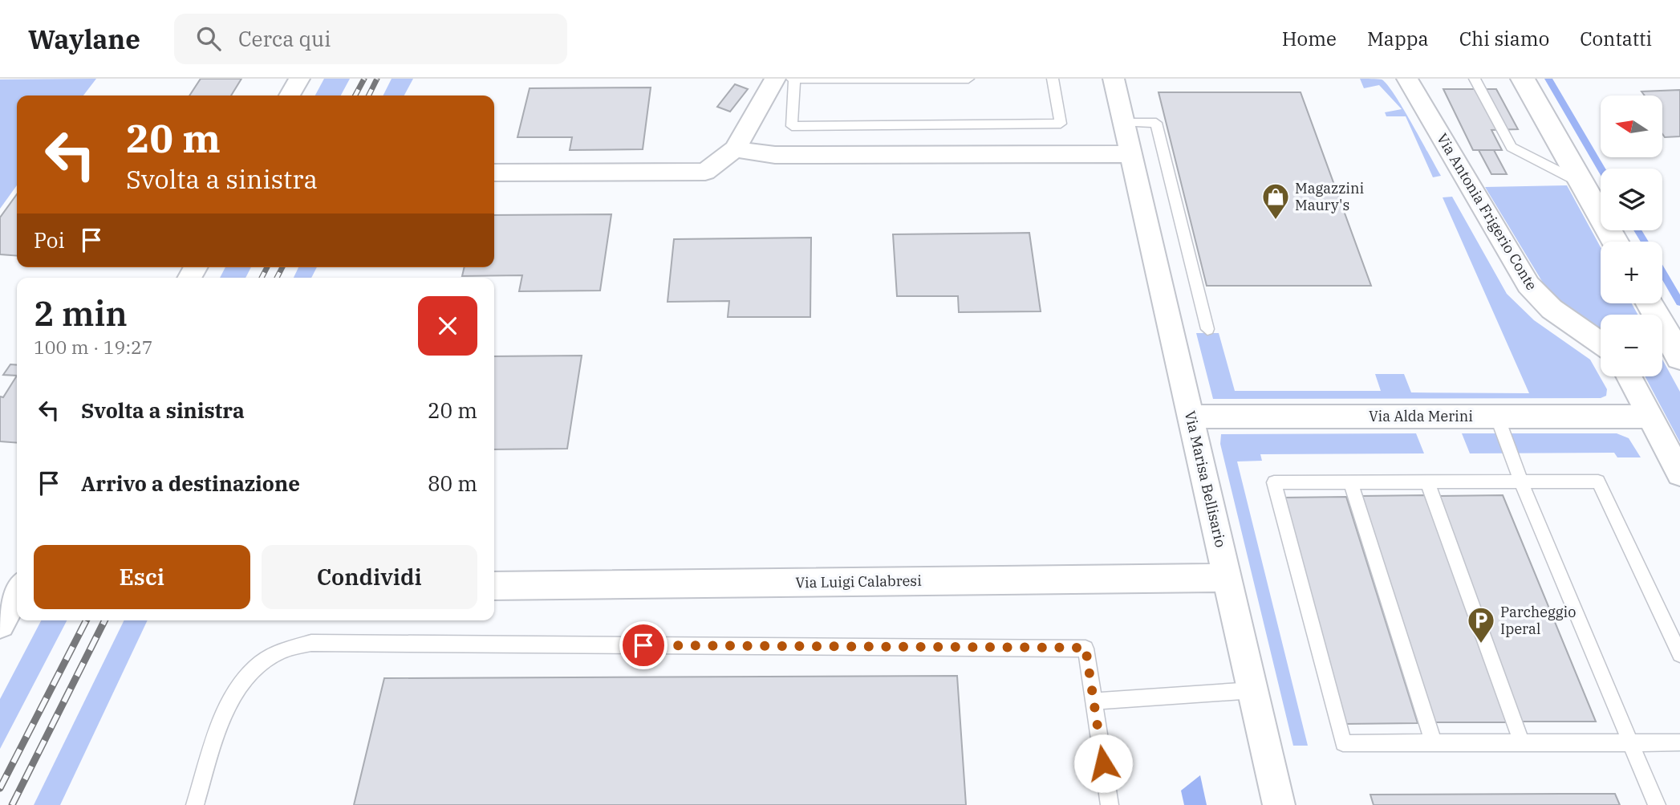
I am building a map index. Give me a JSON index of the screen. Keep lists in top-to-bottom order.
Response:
{
  "streets": {
    "street": [
      "Via Antonia Frigerio Conte",
      "Via Alda Merini",
      "Via Marisa Bellisario",
      "Via Luigi Calabresi"
    ]
  },
  "crossings": [
    ["Via Alda Merini", "Via Marisa Bellisario"],
    ["Via Marisa Bellisario", "Via Luigi Calabresi"]
  ],
  "places": {
    "shop": ["Magazzini Maury's"],
    "parking": ["Parcheggio Iperal"]
  },
  "north": "left",
  "page": {
    "header": "Waylane",
    "search": "Cerca qui",
    "nav": [
      "Home",
      "Mappa",
      "Chi siamo",
      "Contatti"
    ],
    "map_buttons": ["+", "−"],
    "turn": ["20 m", "Svolta a sinistra"],
    "then": "Poi",
    "heading": ["2 min", "100 m · 19:27"],
    "list": [
      {
        "name": "Svolta a sinistra",
        "value": "20 m"
      },
      {
        "name": "Arrivo a destinazione",
        "value": "80 m"
      }
    ],
    "buttons": ["Esci", "Condividi"]
  }
}
